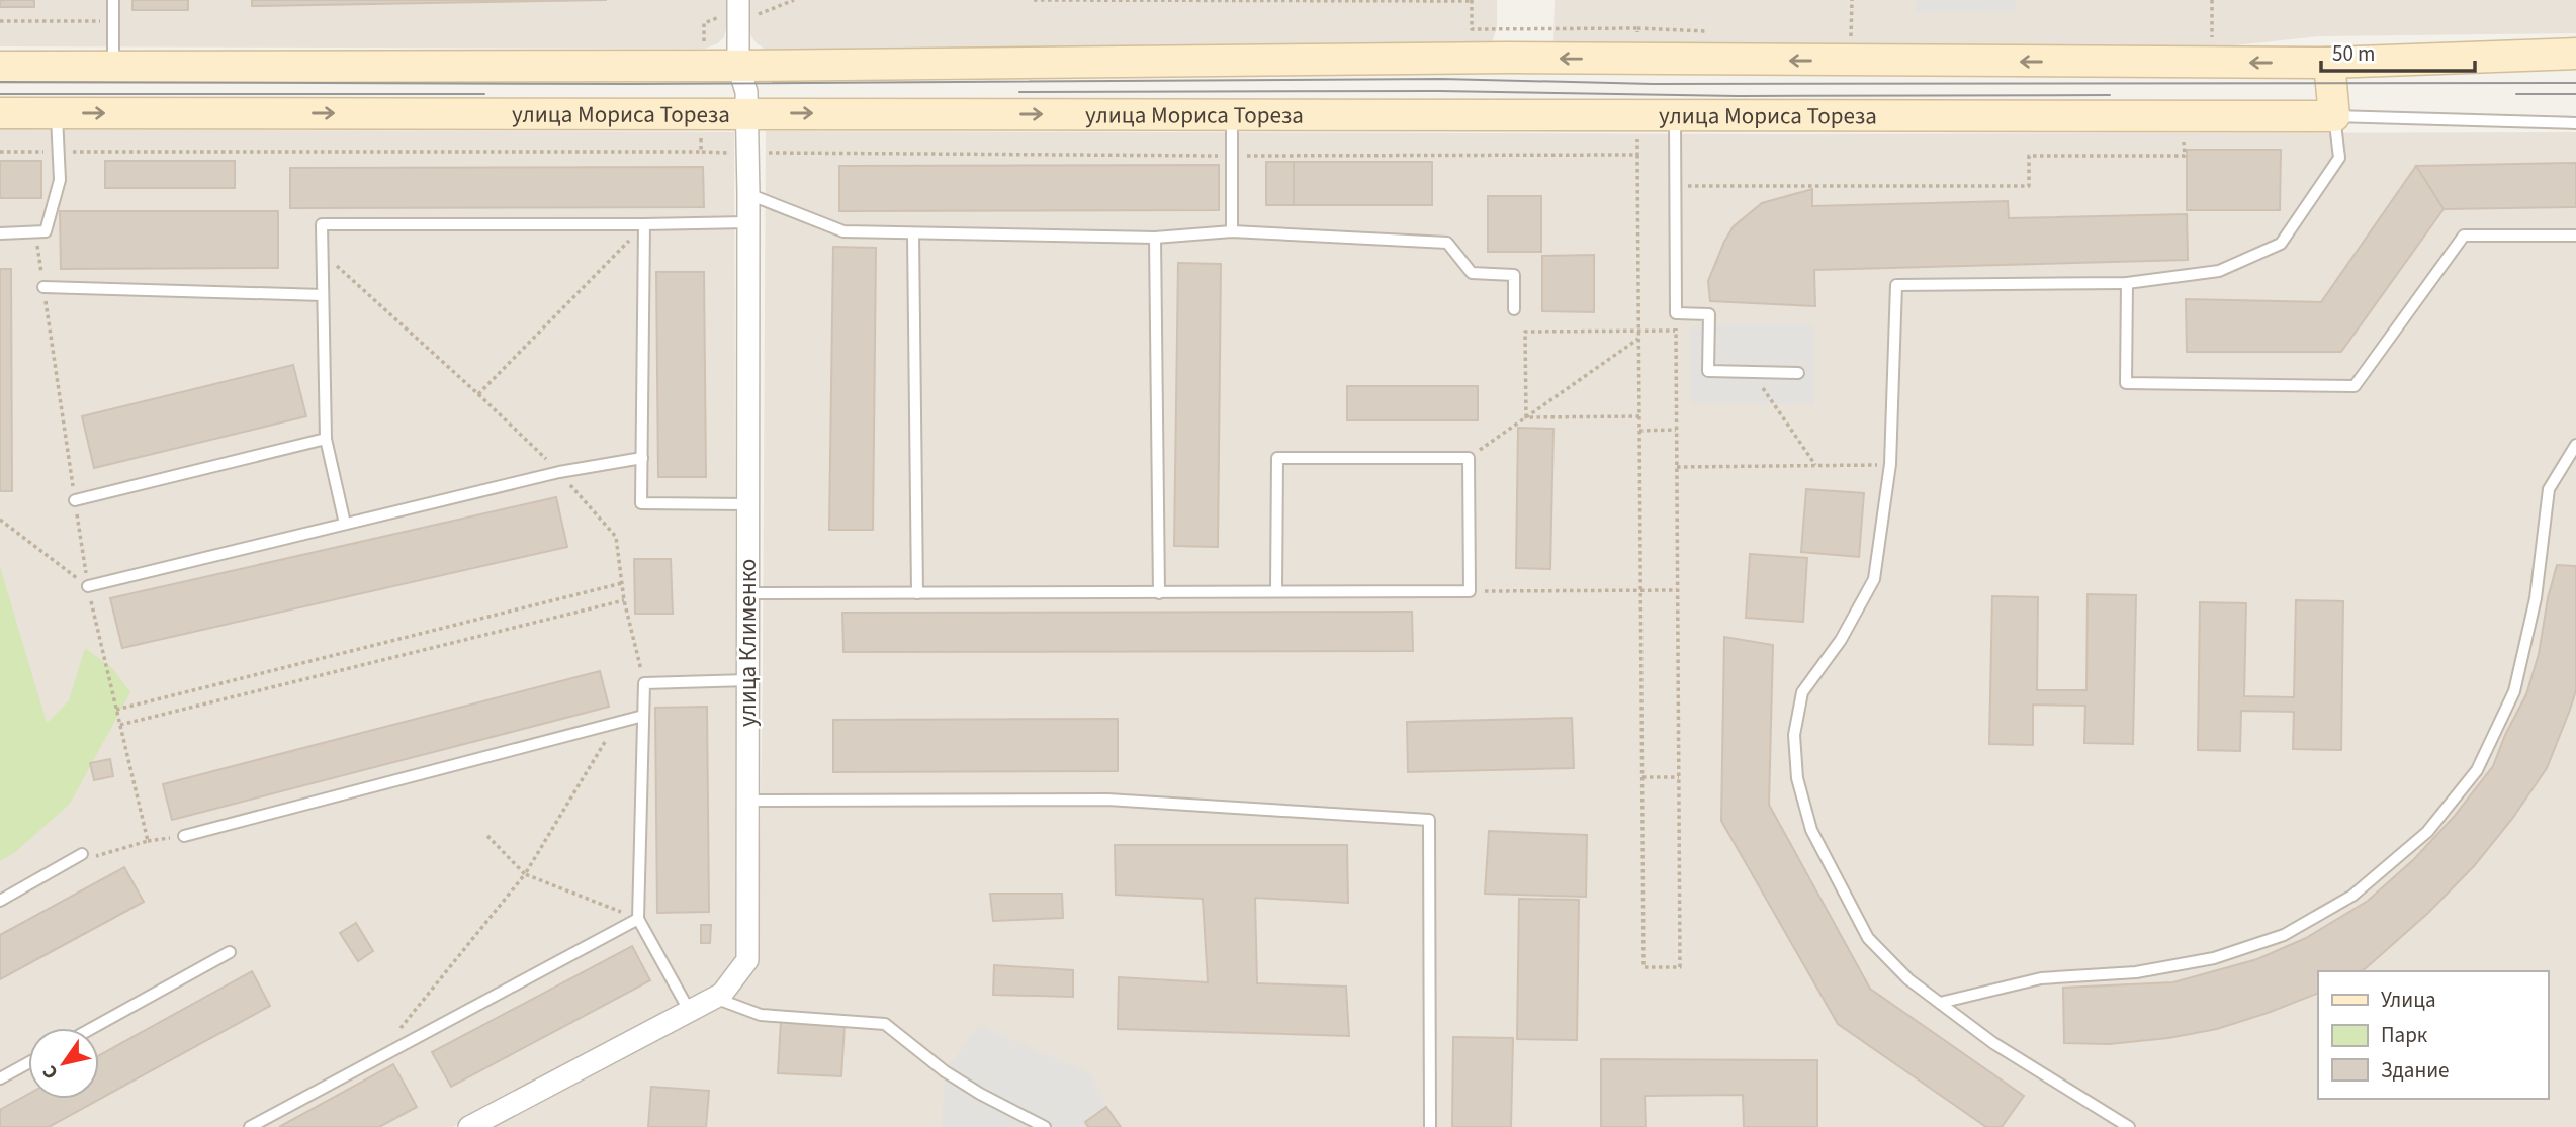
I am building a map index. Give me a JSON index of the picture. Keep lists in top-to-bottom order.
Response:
{
  "streets": {
    "street": ["улица Мориса Тореза", "улица Клименко"]
  },
  "crossings": [
    ["улица Мориса Тореза", "улица Клименко"]
  ],
  "legend": ["Улица", "Парк", "Здание"],
  "scale_bar": "50 m",
  "north": "bottom left"
}
